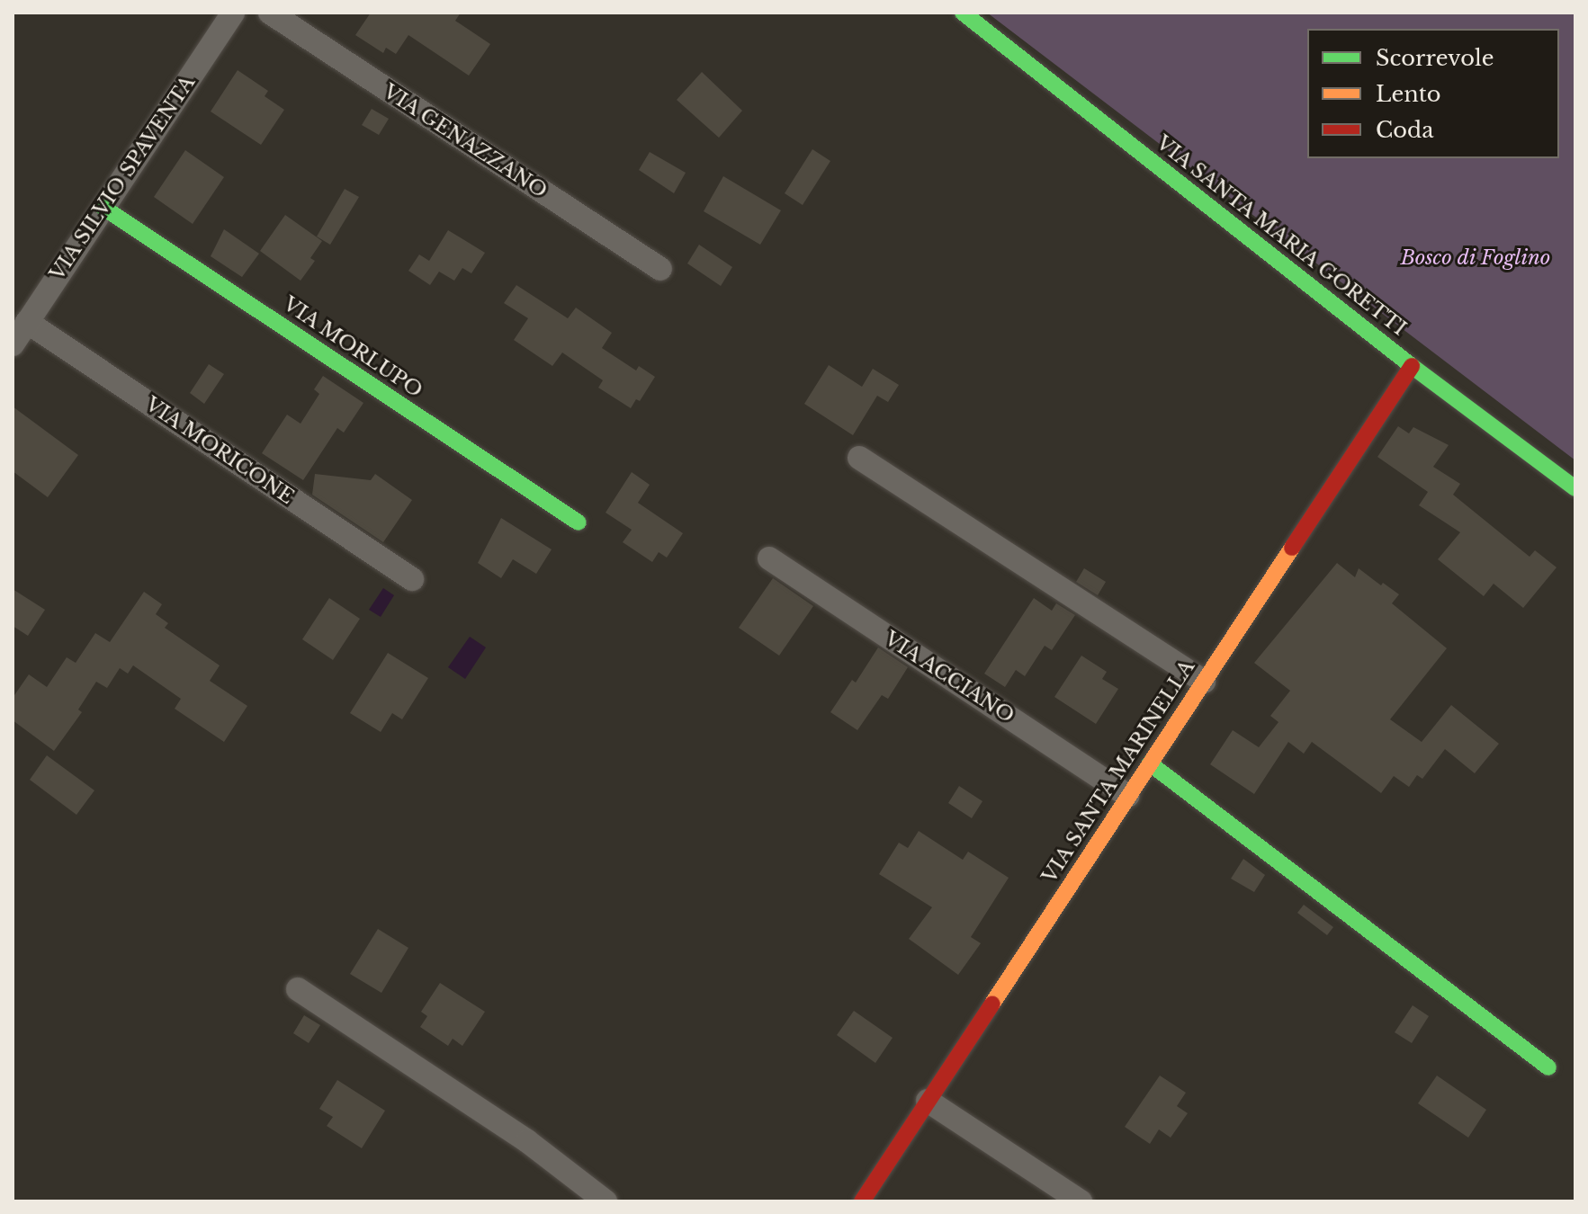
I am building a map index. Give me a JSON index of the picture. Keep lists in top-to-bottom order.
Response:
{
  "streets": {
    "street": [
      "VIA GENAZZANO",
      "VIA SILVIO SPAVENTA",
      "VIA SANTA MARIA GORETTI",
      "VIA MORLUPO",
      "VIA MORICONE",
      "VIA ACCIANO",
      "VIA SANTA MARINELLA"
    ]
  },
  "crossings": [
    ["VIA SILVIO SPAVENTA", "VIA MORLUPO"],
    ["VIA SILVIO SPAVENTA", "VIA MORICONE"],
    ["VIA SANTA MARIA GORETTI", "VIA SANTA MARINELLA"],
    ["VIA ACCIANO", "VIA SANTA MARINELLA"]
  ],
  "parks": ["Bosco di Foglino"],
  "legend": ["Scorrevole", "Lento", "Coda"]
}
